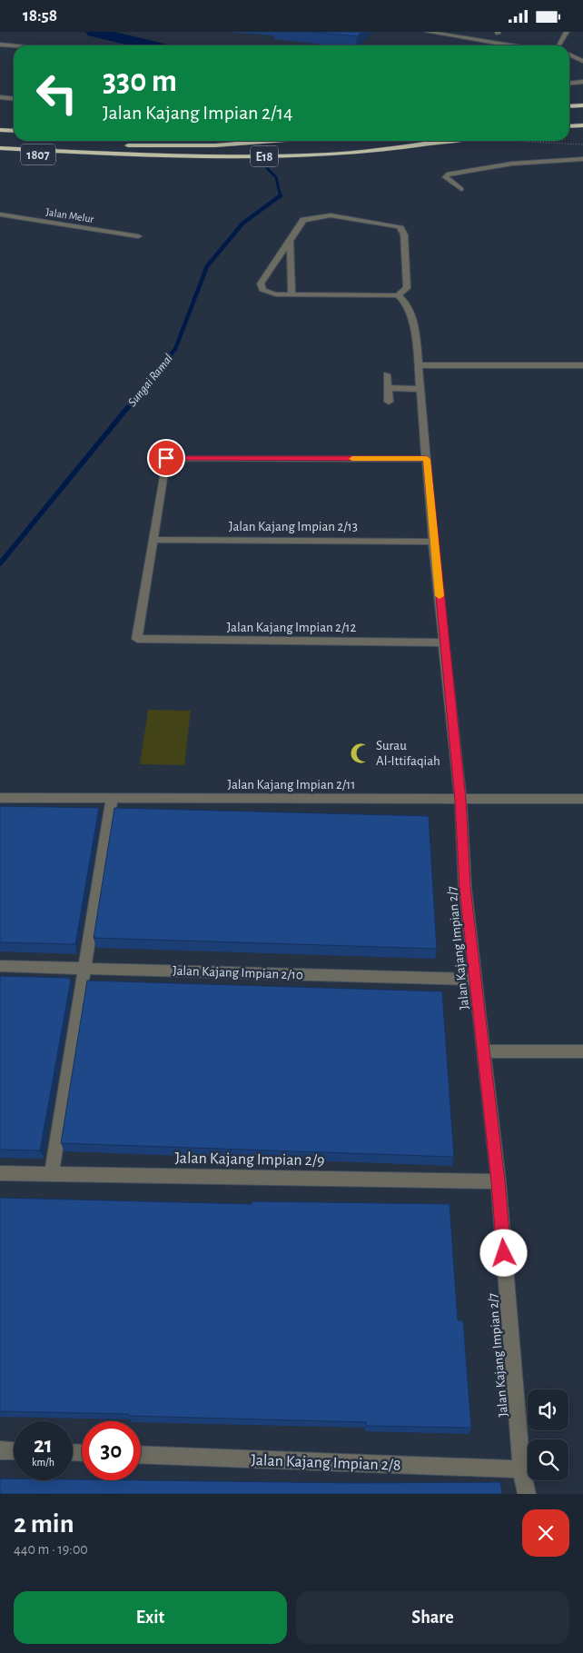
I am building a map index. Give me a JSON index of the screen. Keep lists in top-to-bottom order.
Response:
{
  "streets": {
    "highway": ["1807", "E18"],
    "street": [
      "Jalan Melur",
      "Jalan Kajang Impian 2/13",
      "Jalan Kajang Impian 2/12",
      "Jalan Kajang Impian 2/11",
      "Jalan Kajang Impian 2/7",
      "Jalan Kajang Impian 2/10",
      "Jalan Kajang Impian 2/9",
      "Jalan Kajang Impian 2/8"
    ]
  },
  "crossings": [
    ["1807", "E18"],
    ["Jalan Kajang Impian 2/13", "Jalan Kajang Impian 2/12"],
    ["Jalan Kajang Impian 2/13", "Jalan Kajang Impian 2/7"],
    ["Jalan Kajang Impian 2/12", "Jalan Kajang Impian 2/7"],
    ["Jalan Kajang Impian 2/11", "Jalan Kajang Impian 2/7"],
    ["Jalan Kajang Impian 2/7", "Jalan Kajang Impian 2/10"],
    ["Jalan Kajang Impian 2/7", "Jalan Kajang Impian 2/9"],
    ["Jalan Kajang Impian 2/7", "Jalan Kajang Impian 2/8"]
  ],
  "water": ["Sungai Ramal"],
  "places": {
    "mosque": ["Surau Al-Ittifaqiah"]
  },
  "page": {
    "status": "18:58",
    "turn": ["330 m", "Jalan Kajang Impian 2/14"],
    "speed": "21 km/h",
    "limit": "30",
    "heading": ["2 min", "440 m · 19:00"],
    "buttons": ["Exit", "Share"]
  }
}
